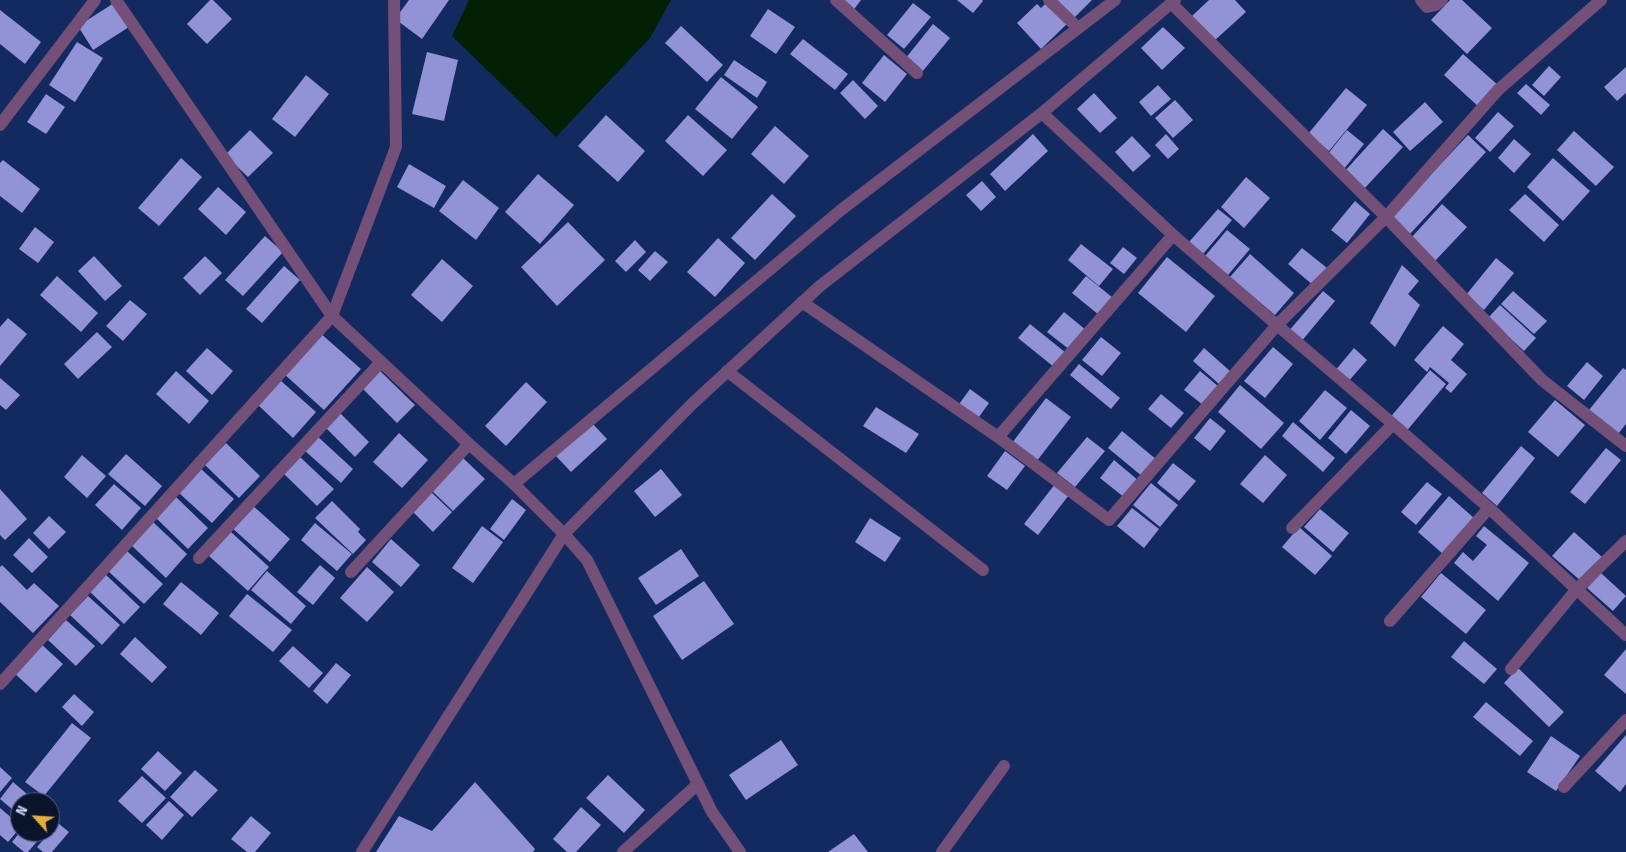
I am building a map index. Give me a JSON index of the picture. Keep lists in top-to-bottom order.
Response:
{
  "north": "top left"
}
